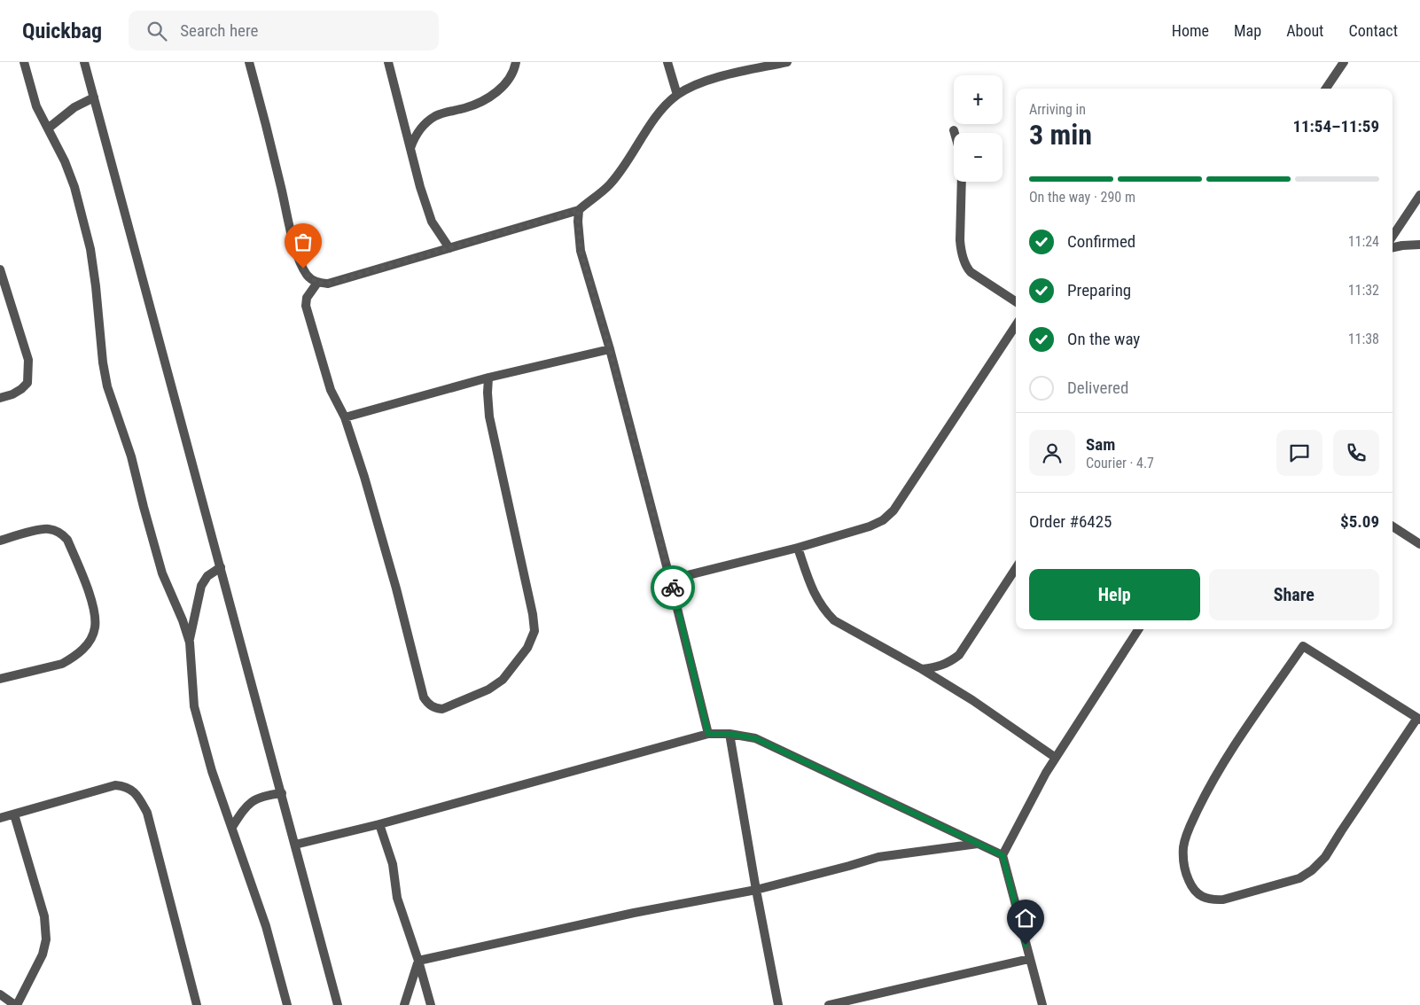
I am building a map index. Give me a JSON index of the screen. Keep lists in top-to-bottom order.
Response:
{
  "page": {
    "header": "Quickbag",
    "search": "Search here",
    "nav": [
      "Home",
      "Map",
      "About",
      "Contact"
    ],
    "map_buttons": ["+", "−"],
    "heading": ["3 min", "Arriving in", "11:54–11:59"],
    "panel": [
      "Sam",
      "Courier · 4.7",
      "Order #6425",
      "$5.09"
    ],
    "bar": "On the way · 290 m",
    "list": [
      ["Confirmed", "11:24"],
      ["Preparing", "11:32"],
      ["On the way", "11:38"],
      "Delivered"
    ],
    "buttons": ["Help", "Share"]
  }
}
